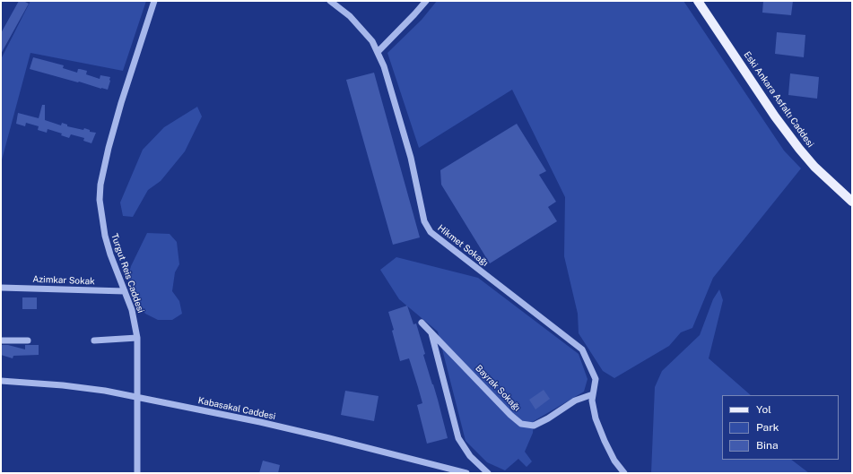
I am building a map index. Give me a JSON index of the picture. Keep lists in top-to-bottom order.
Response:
{
  "streets": {
    "main road": ["Eski Ankara Asfaltı Caddesi"],
    "street": [
      "Hikmet Sokağı",
      "Turgut Reis Caddesi",
      "Azimkar Sokak",
      "Bayrak Sokağı",
      "Kabasakal Caddesi"
    ]
  },
  "crossings": [
    ["Hikmet Sokağı", "Bayrak Sokağı"],
    ["Turgut Reis Caddesi", "Azimkar Sokak"],
    ["Turgut Reis Caddesi", "Kabasakal Caddesi"]
  ],
  "legend": ["Yol", "Park", "Bina"]
}
